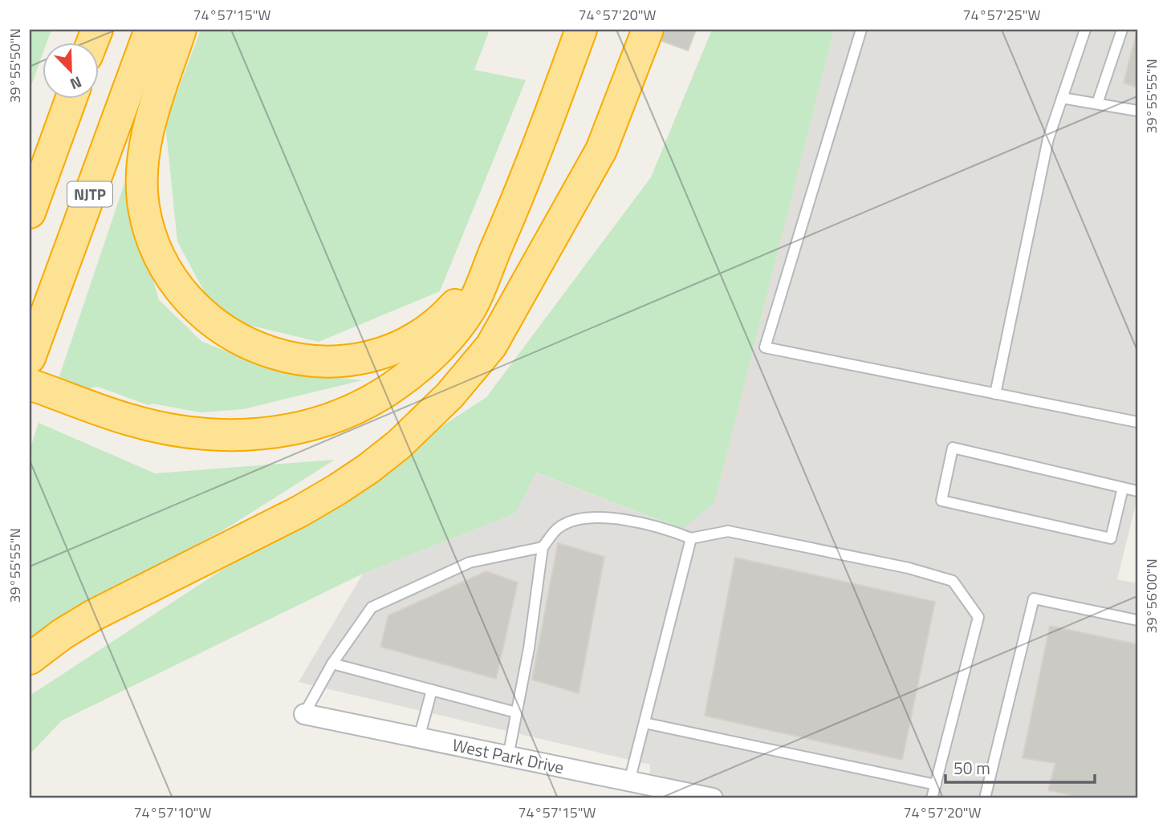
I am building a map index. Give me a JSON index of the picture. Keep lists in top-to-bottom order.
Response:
{
  "streets": {
    "highway": ["NJTP"],
    "street": ["West Park Drive"]
  },
  "scale_bar": "50 m",
  "north": "bottom right",
  "coordinates": [
    "74°57'15\"W",
    "74°57'20\"W",
    "74°57'25\"W",
    "39°55'50\"N",
    "39°55'55\"N",
    "39°56'00\"N",
    "74°57'10\"W"
  ]
}
